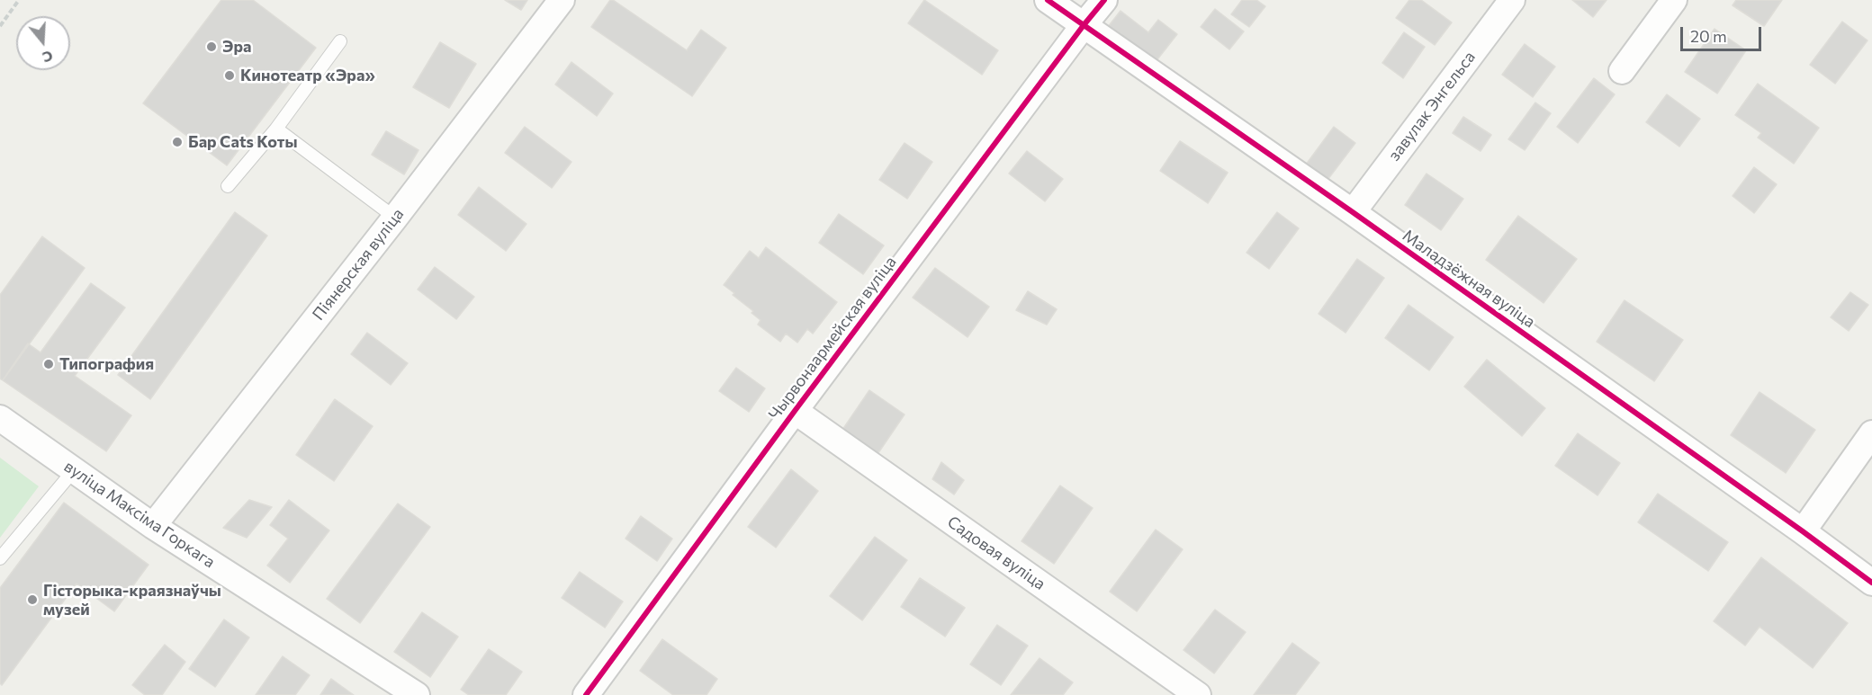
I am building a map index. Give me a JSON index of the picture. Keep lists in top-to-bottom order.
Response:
{
  "streets": {
    "street": [
      "завулак Энгельса",
      "Піянерская вуліца",
      "Маладзёжная вуліца",
      "Чырвонаармейская вуліца",
      "вуліца Максіма Горкага",
      "Садовая вуліца"
    ]
  },
  "crossings": [
    ["завулак Энгельса", "Маладзёжная вуліца"],
    ["Піянерская вуліца", "вуліца Максіма Горкага"],
    ["Маладзёжная вуліца", "Чырвонаармейская вуліца"],
    ["Чырвонаармейская вуліца", "Садовая вуліца"]
  ],
  "places": [
    "Эра",
    "Кинотеатр «Эра»",
    "Бар Cats Коты",
    "Типография",
    "Гісторыка-краязнаўчы музей"
  ],
  "scale_bar": "20 m",
  "north": "bottom"
}
